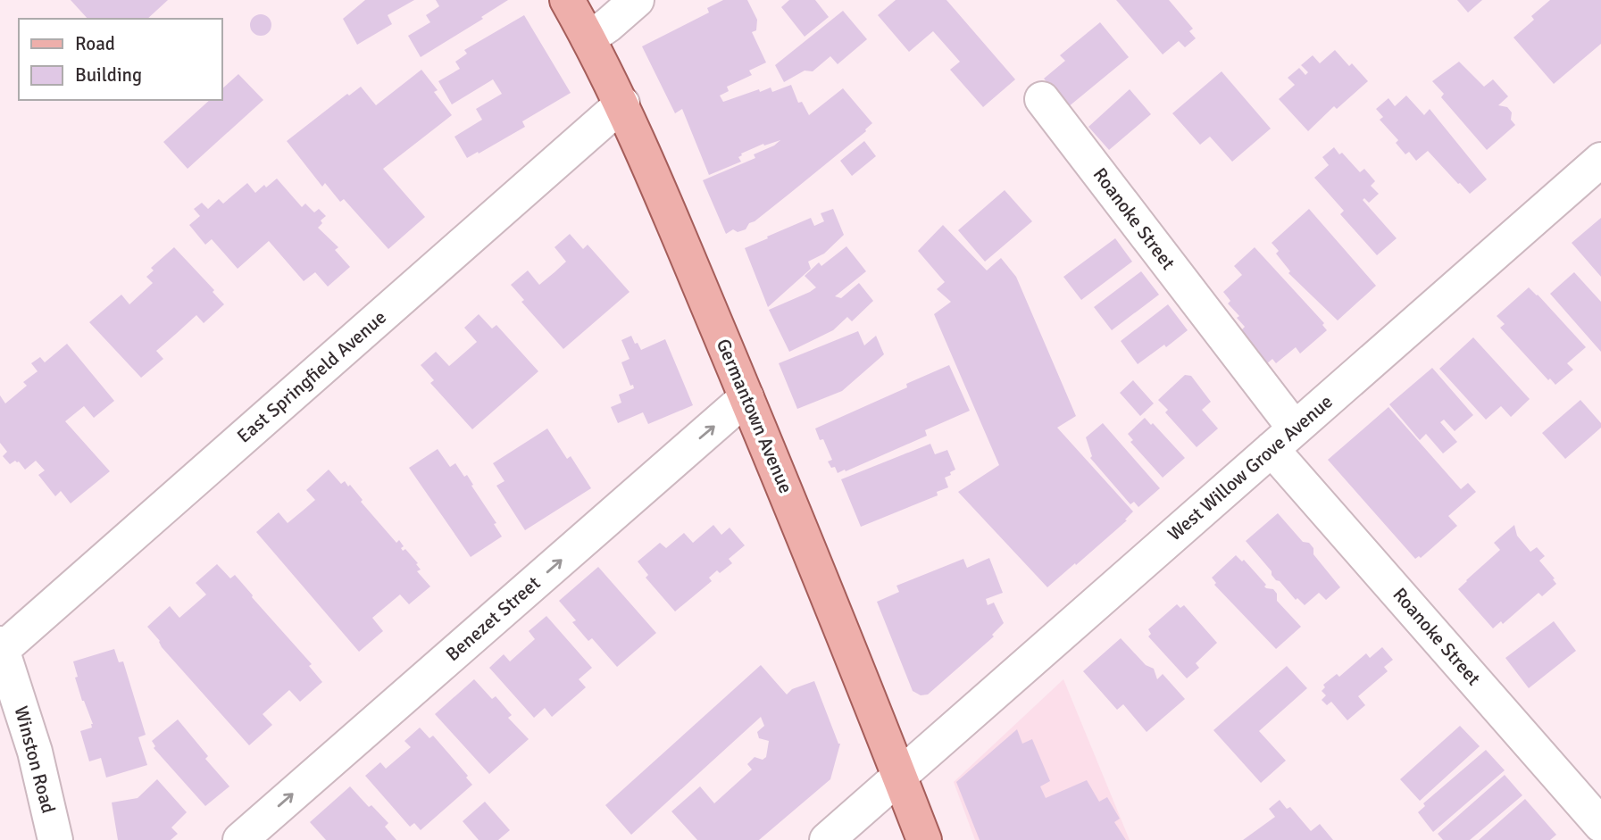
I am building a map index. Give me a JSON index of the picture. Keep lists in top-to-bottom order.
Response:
{
  "streets": {
    "main road": ["Germantown Avenue"],
    "street": [
      "Roanoke Street",
      "East Springfield Avenue",
      "West Willow Grove Avenue",
      "Benezet Street",
      "Winston Road"
    ]
  },
  "crossings": [
    ["Roanoke Street", "West Willow Grove Avenue"],
    ["East Springfield Avenue", "Germantown Avenue"],
    ["East Springfield Avenue", "Winston Road"],
    ["Germantown Avenue", "West Willow Grove Avenue"],
    ["Germantown Avenue", "Benezet Street"]
  ],
  "one_way": ["Benezet Street"],
  "legend": ["Road", "Building"]
}
